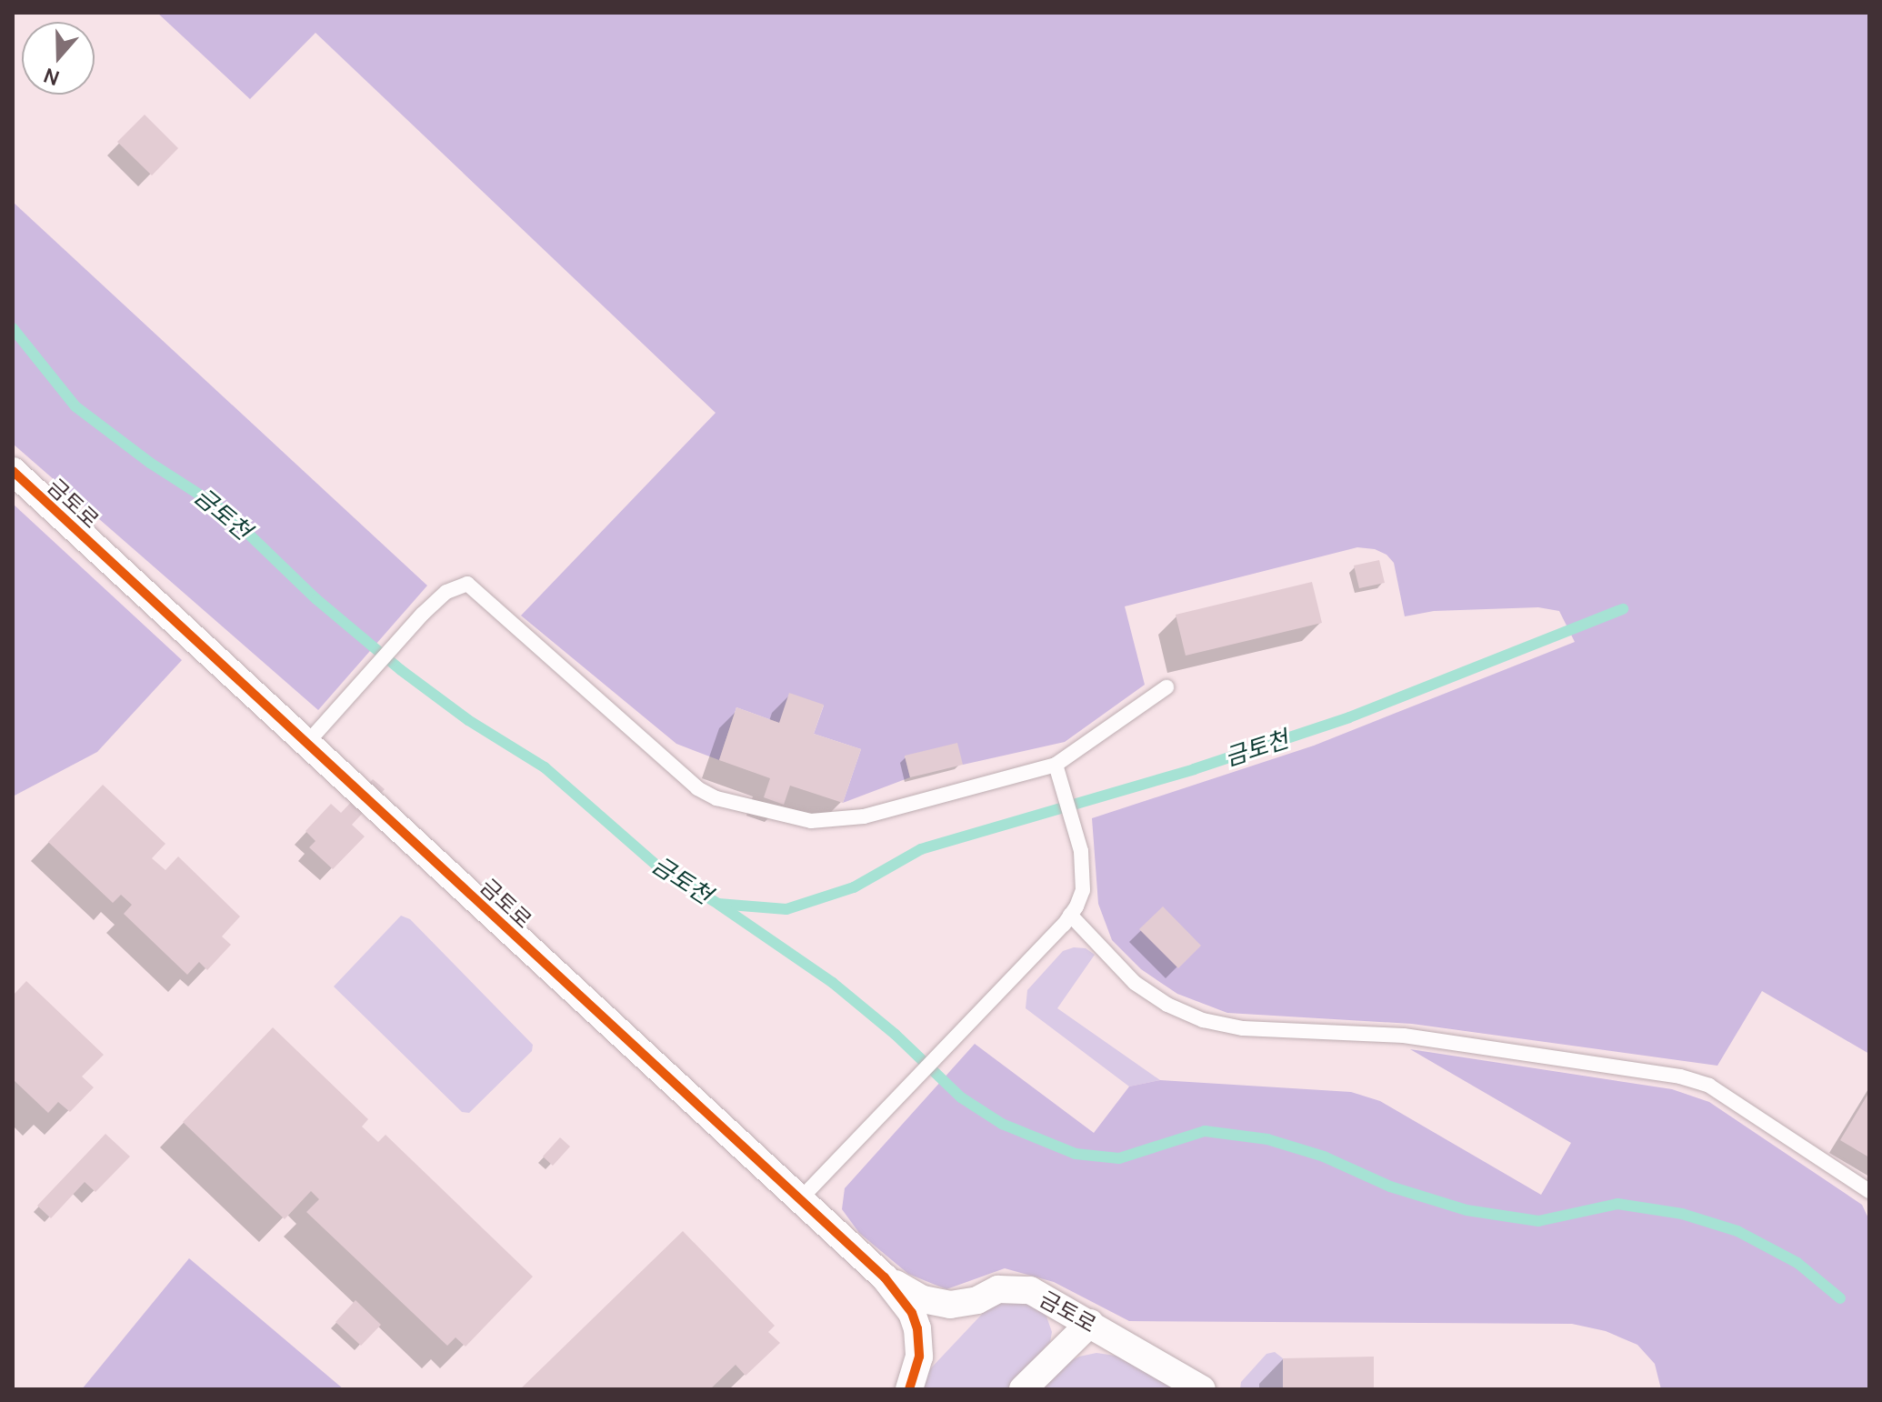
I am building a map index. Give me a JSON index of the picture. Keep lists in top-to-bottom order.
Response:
{
  "streets": {
    "street": ["금토로"]
  },
  "water": ["금토천"],
  "north": "bottom"
}
